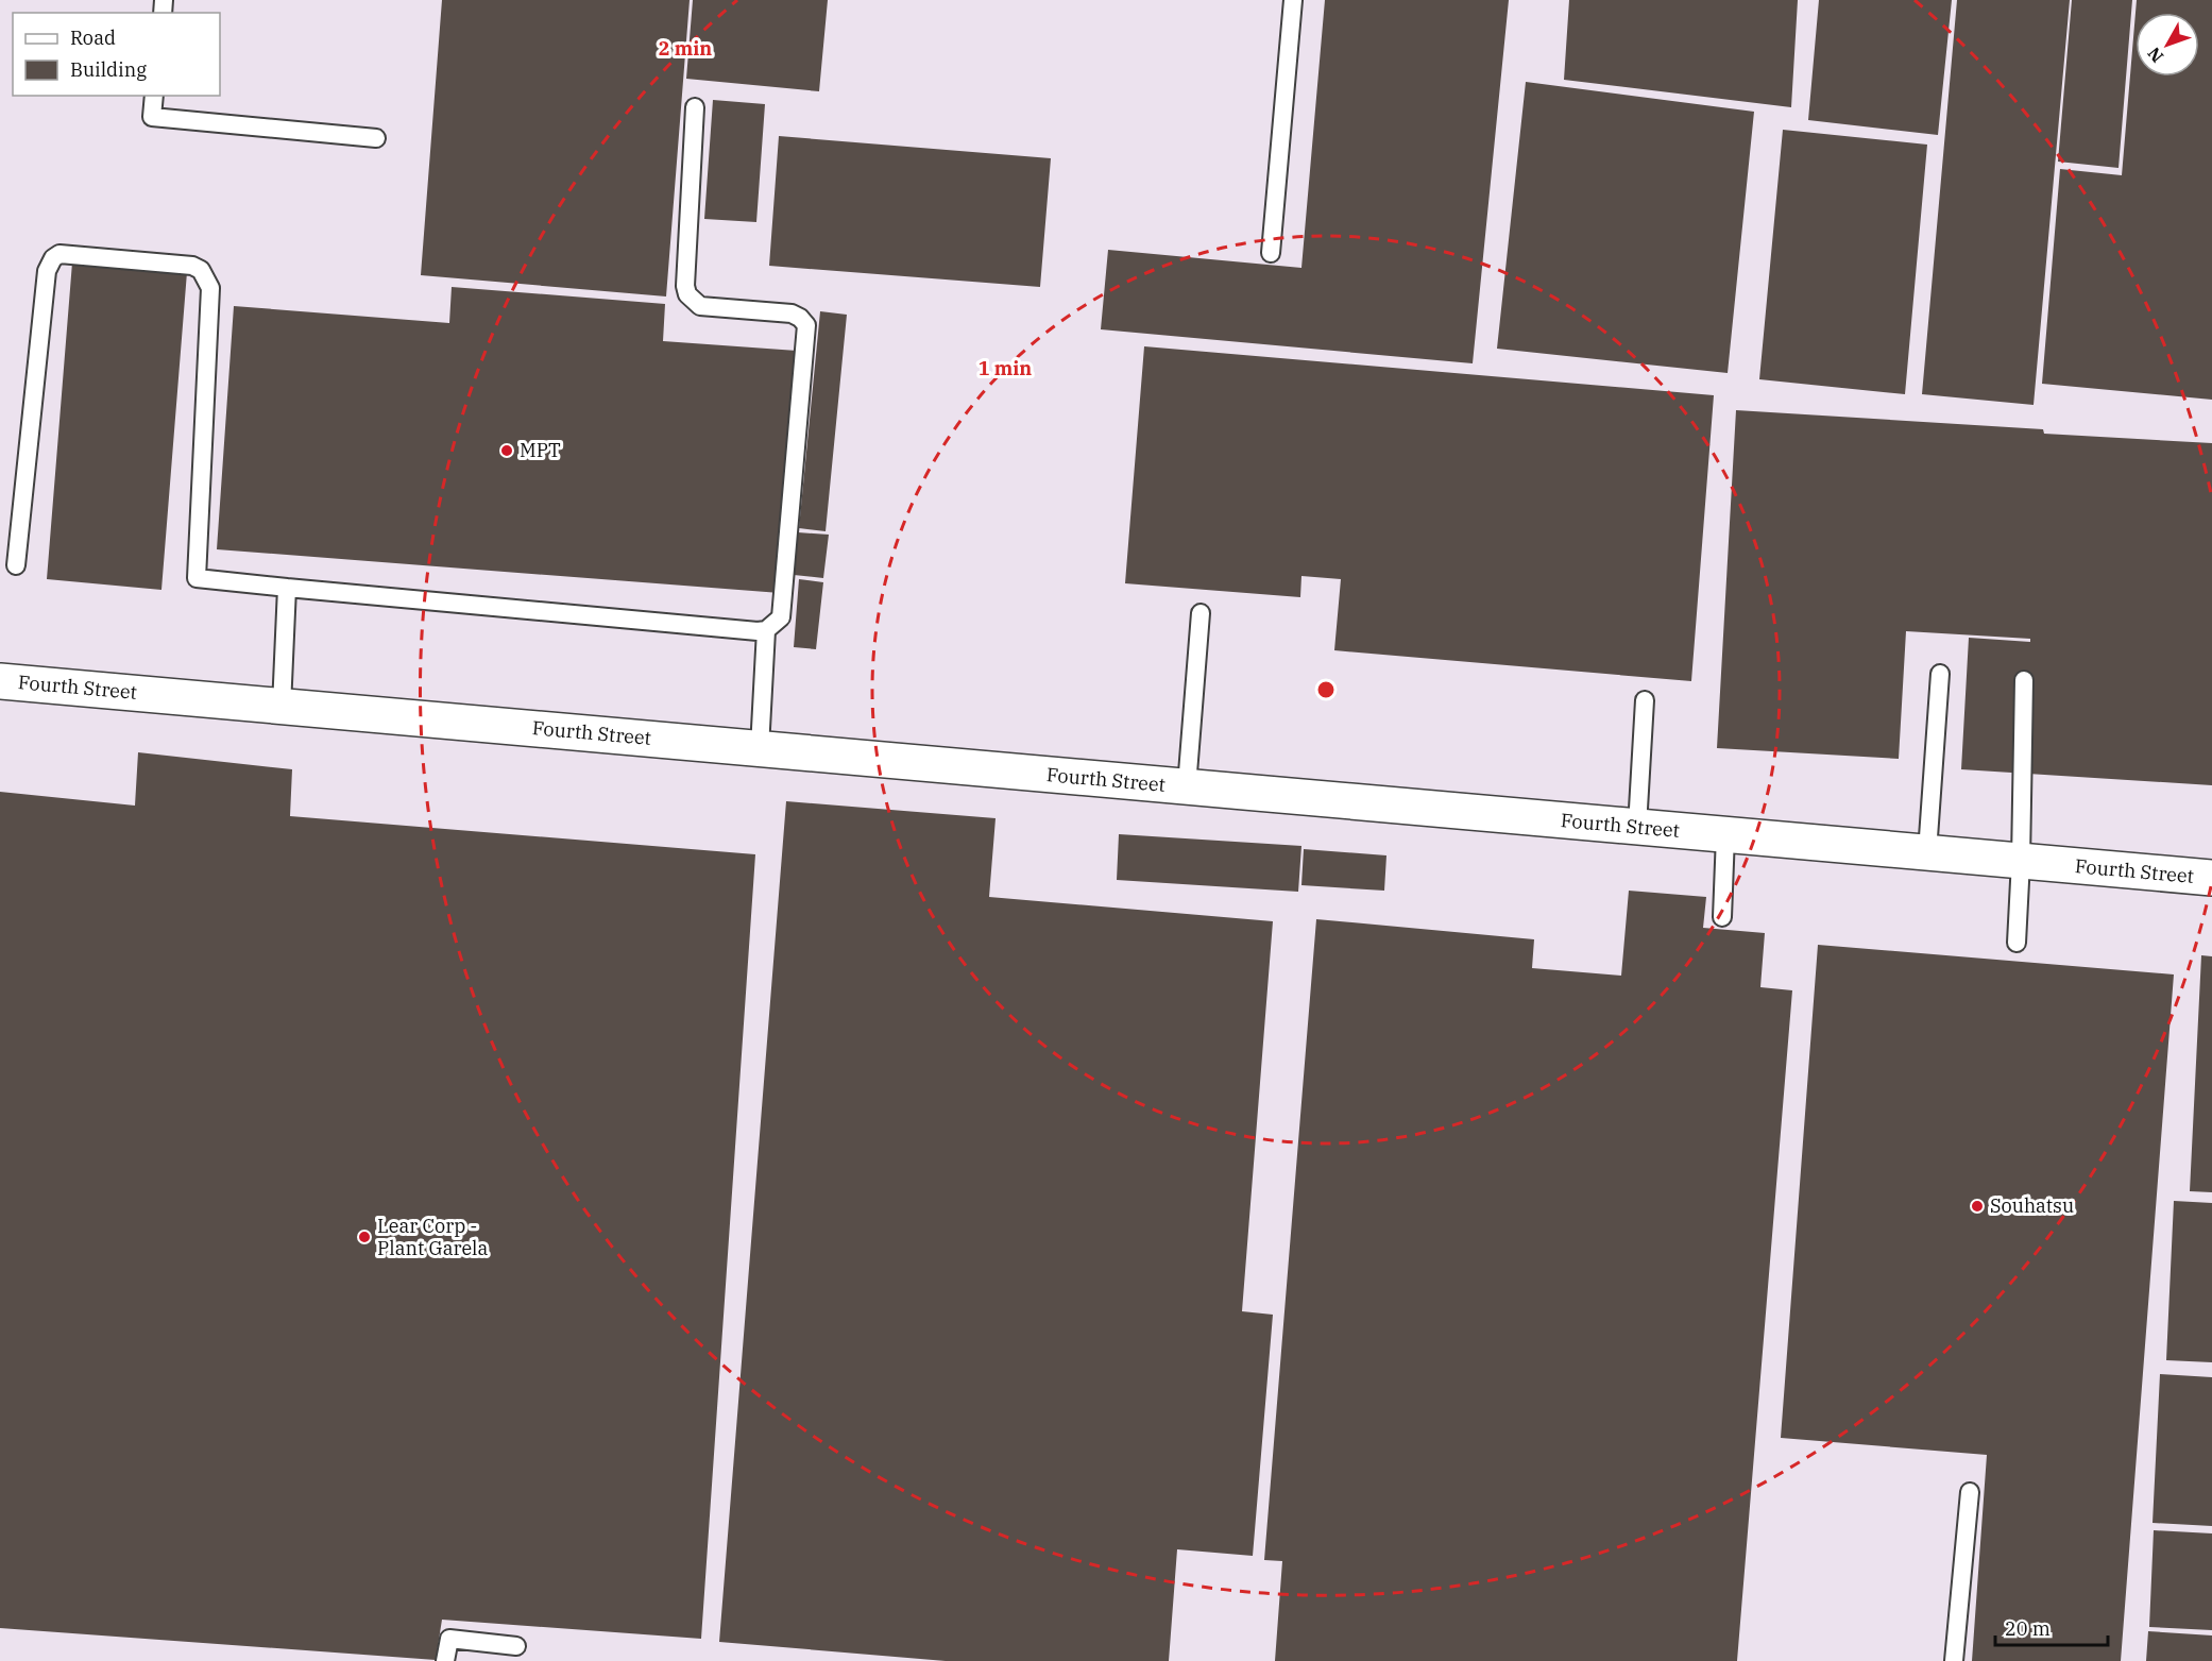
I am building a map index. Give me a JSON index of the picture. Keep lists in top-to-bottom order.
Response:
{
  "streets": {
    "street": ["Fourth Street"]
  },
  "places": ["MPT", "Souhatsu", "Lear Corp - Plant Garela"],
  "legend": ["Road", "Building"],
  "scale_bar": "20 m",
  "north": "bottom left",
  "rings": ["2 min", "1 min"]
}
